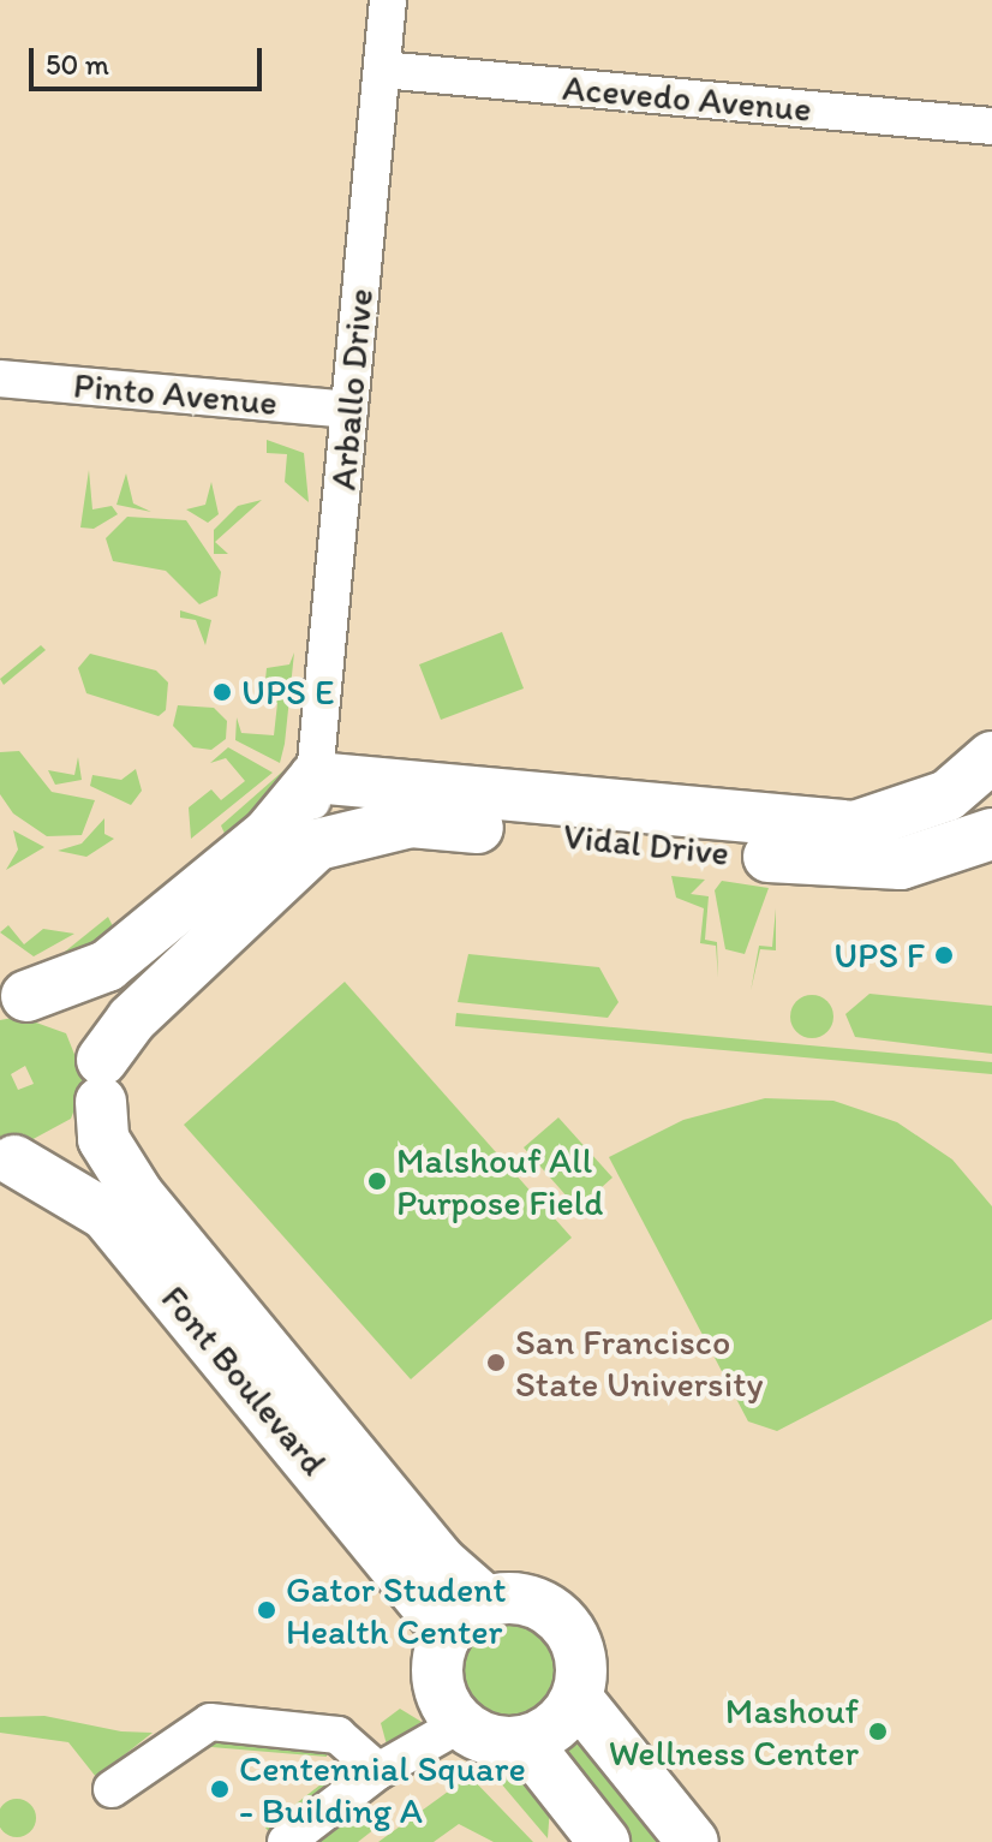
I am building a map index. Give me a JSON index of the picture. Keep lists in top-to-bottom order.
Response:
{
  "streets": {
    "street": [
      "Acevedo Avenue",
      "Arballo Drive",
      "Pinto Avenue",
      "Vidal Drive",
      "Font Boulevard"
    ]
  },
  "crossings": [
    ["Acevedo Avenue", "Arballo Drive"],
    ["Arballo Drive", "Pinto Avenue"],
    ["Arballo Drive", "Vidal Drive"]
  ],
  "places": [
    "UPS E",
    "UPS F",
    "Malshouf All Purpose Field",
    "San Francisco State University",
    "Gator Student Health Center",
    "Mashouf Wellness Center",
    "Centennial Square - Building A"
  ],
  "scale_bar": "50 m"
}
